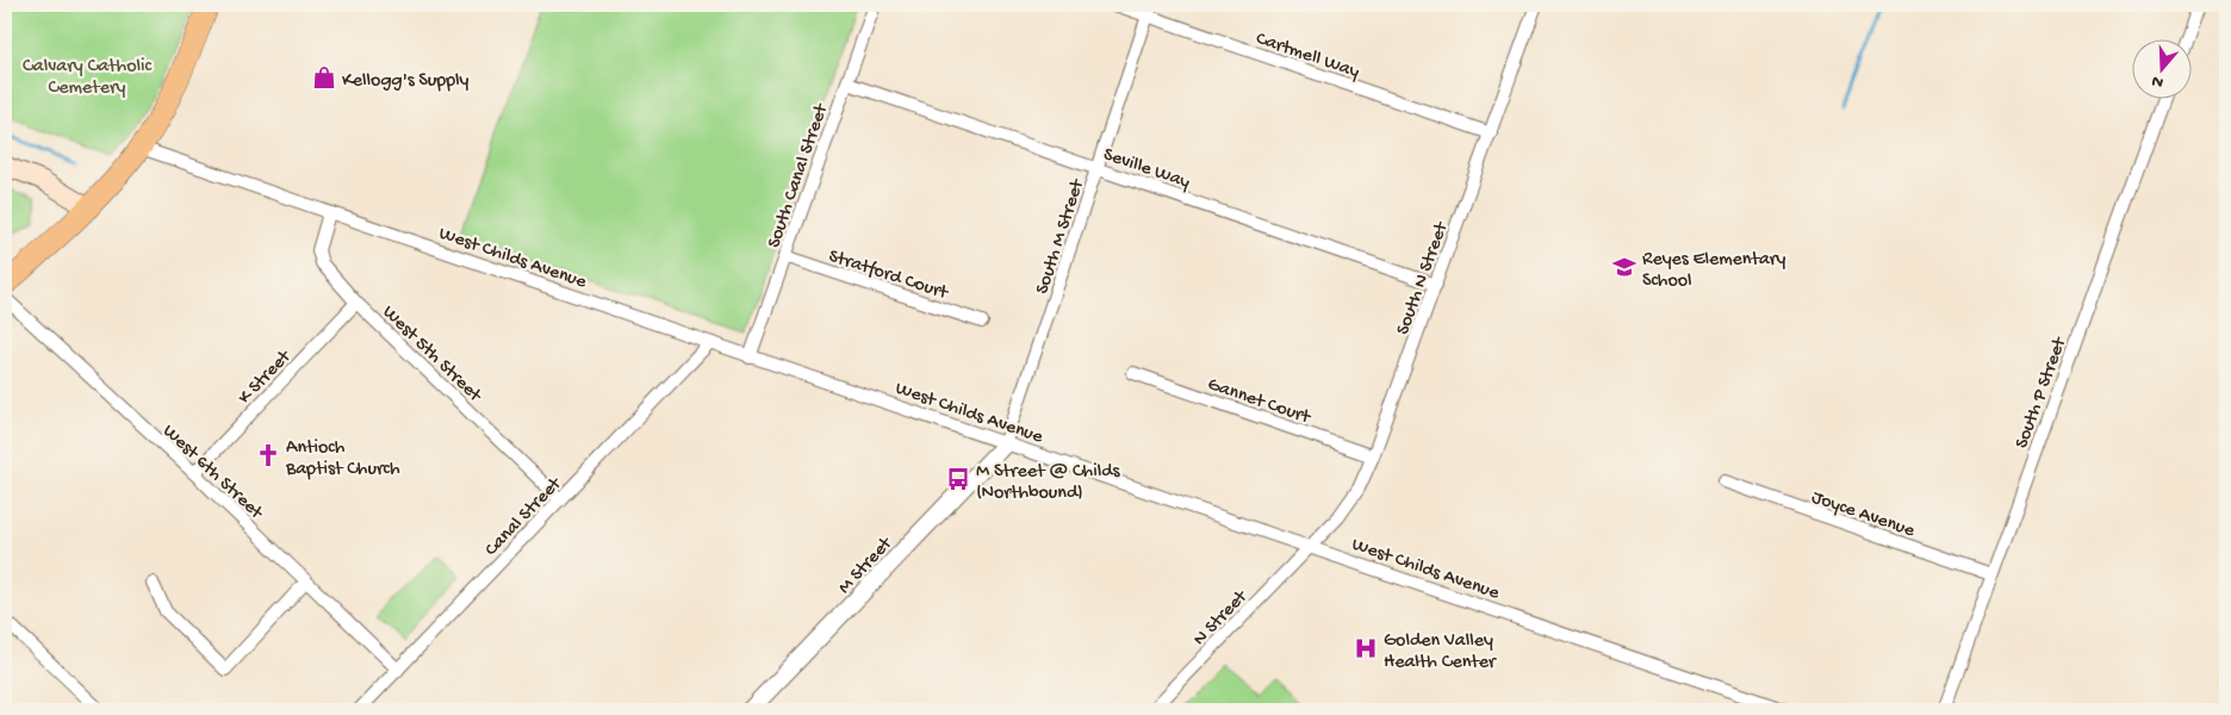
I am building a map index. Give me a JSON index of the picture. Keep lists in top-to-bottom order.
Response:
{
  "streets": {
    "street": [
      "Cartmell Way",
      "Seville Way",
      "South Canal Street",
      "South M Street",
      "West Childs Avenue",
      "Stratford Court",
      "South N Street",
      "West 5th Street",
      "K Street",
      "South P Street",
      "Gannet Court",
      "West 6th Street",
      "Joyce Avenue",
      "Canal Street",
      "M Street",
      "N Street"
    ]
  },
  "crossings": [
    ["Cartmell Way", "South M Street"],
    ["Cartmell Way", "South N Street"],
    ["Seville Way", "South Canal Street"],
    ["Seville Way", "South M Street"],
    ["Seville Way", "South N Street"],
    ["South Canal Street", "West Childs Avenue"],
    ["South Canal Street", "Stratford Court"],
    ["South M Street", "West Childs Avenue"],
    ["South M Street", "M Street"],
    ["West Childs Avenue", "South N Street"],
    ["West Childs Avenue", "West 5th Street"],
    ["West Childs Avenue", "Canal Street"],
    ["West Childs Avenue", "M Street"],
    ["West Childs Avenue", "N Street"],
    ["South N Street", "Gannet Court"],
    ["South N Street", "N Street"],
    ["West 5th Street", "K Street"],
    ["West 5th Street", "Canal Street"],
    ["K Street", "West 6th Street"],
    ["South P Street", "Joyce Avenue"],
    ["West 6th Street", "Canal Street"]
  ],
  "parks": ["Calvary Catholic Cemetery"],
  "places": {
    "shop": ["Kellogg's Supply"],
    "school or university": ["Reyes Elementary School"],
    "church": ["Antioch Baptist Church"],
    "bus stop": ["M Street @ Childs (Northbound)"],
    "hospital": ["Golden Valley Health Center"]
  },
  "north": "bottom"
}
